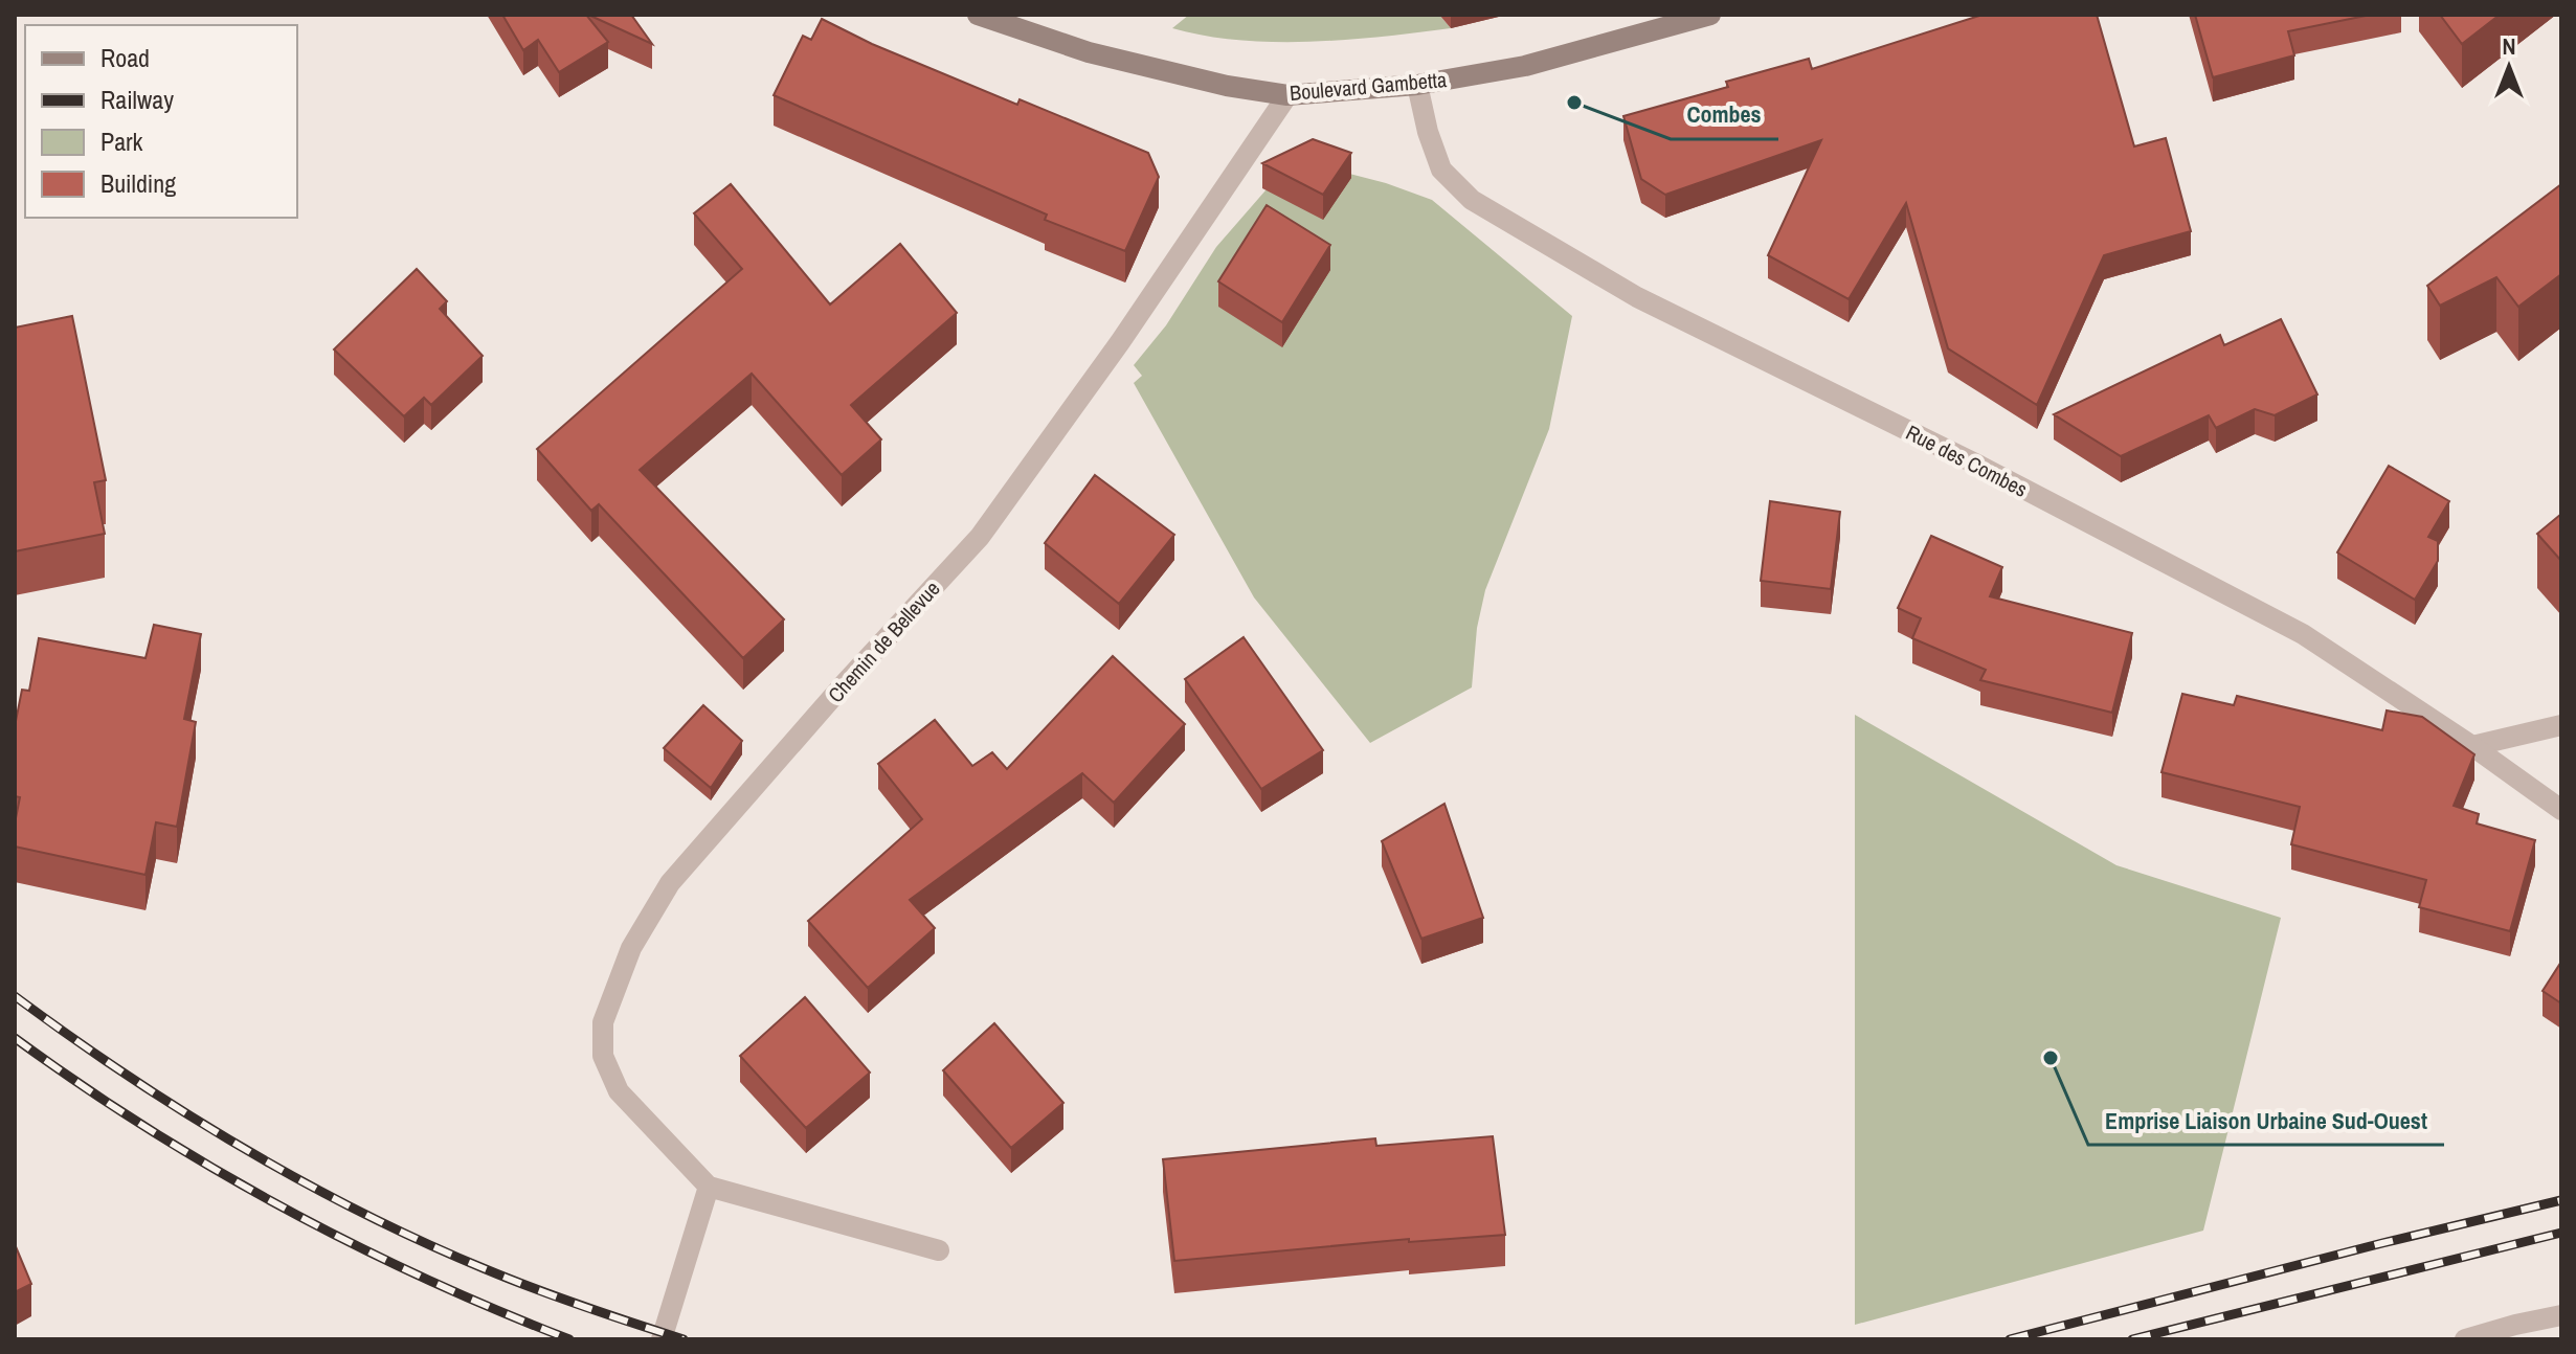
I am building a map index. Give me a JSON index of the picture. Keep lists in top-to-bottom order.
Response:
{
  "streets": {
    "main road": ["Boulevard Gambetta"],
    "street": ["Rue des Combes", "Chemin de Bellevue"]
  },
  "crossings": [
    ["Boulevard Gambetta", "Rue des Combes"],
    ["Boulevard Gambetta", "Chemin de Bellevue"]
  ],
  "places": ["Combes", "Emprise Liaison Urbaine Sud-Ouest"],
  "legend": [
    "Road",
    "Railway",
    "Park",
    "Building"
  ],
  "north": "top"
}
